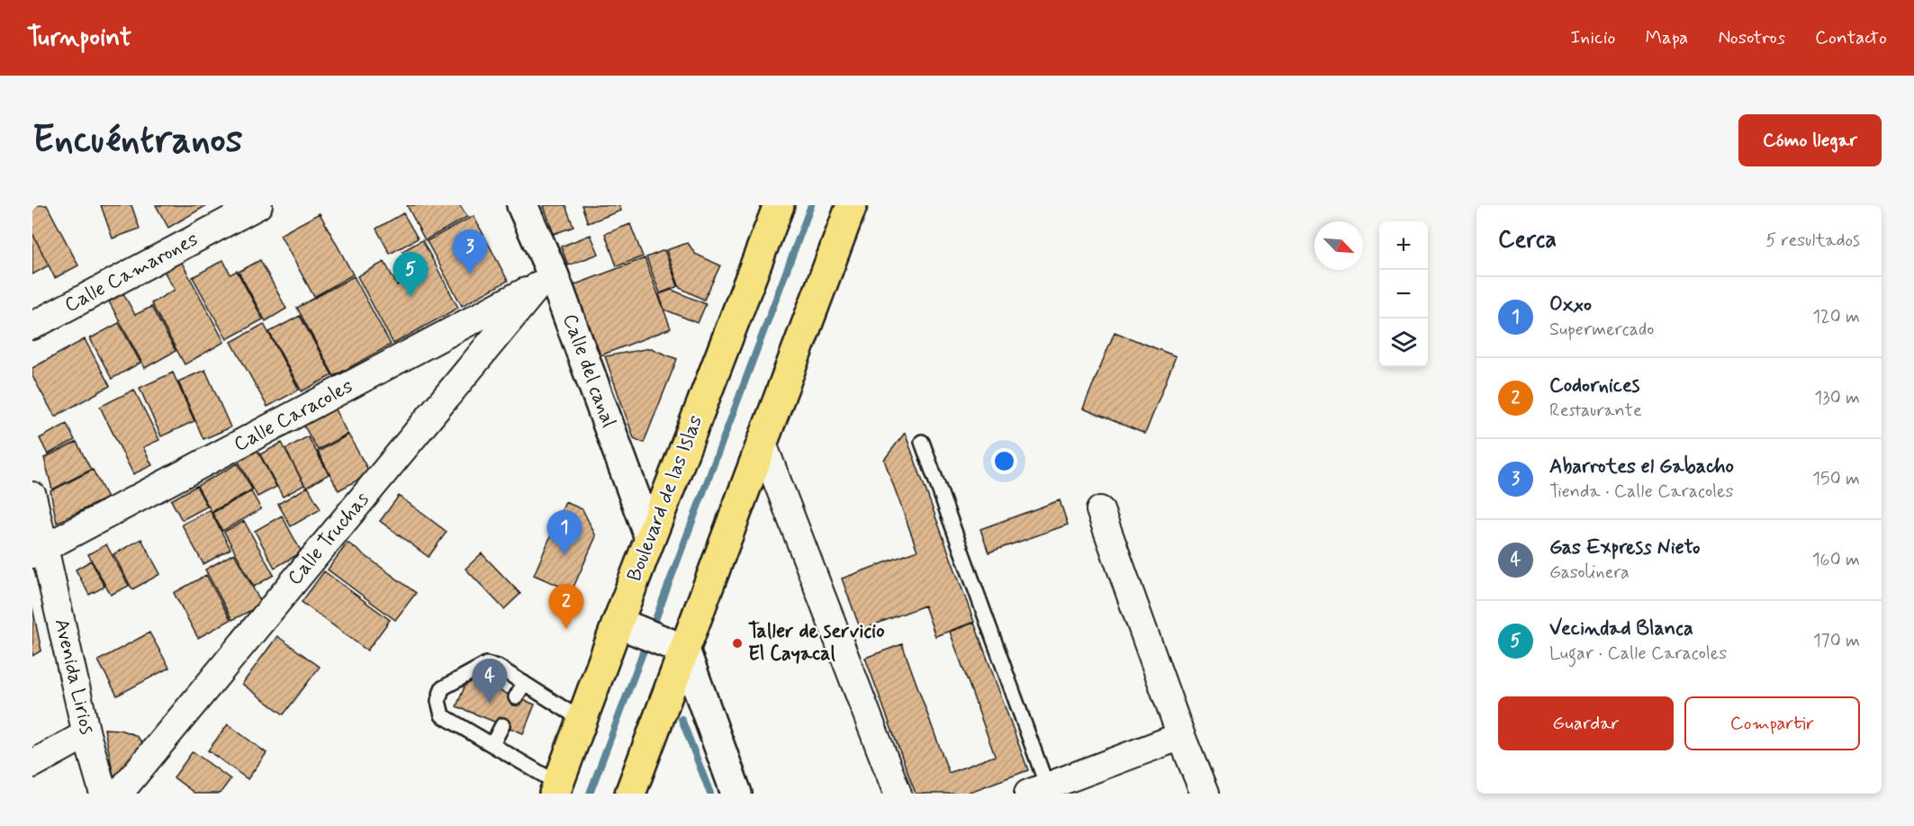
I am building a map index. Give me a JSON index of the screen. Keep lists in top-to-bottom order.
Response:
{
  "streets": {
    "highway": ["Boulevard de las Islas"],
    "street": [
      "Calle Camarones",
      "Calle del canal",
      "Calle Caracoles",
      "Calle Truchas",
      "Avenida Lirios"
    ]
  },
  "crossings": [
    ["Calle del canal", "Calle Caracoles"],
    ["Calle del canal", "Boulevard de las Islas"],
    ["Calle del canal", "Calle Truchas"],
    ["Calle Caracoles", "Calle Truchas"],
    ["Calle Caracoles", "Avenida Lirios"]
  ],
  "places": ["Taller de servicio El Cayacal"],
  "north": "bottom right",
  "page": {
    "header": "Turnpoint",
    "nav": [
      "Inicio",
      "Mapa",
      "Nosotros",
      "Contacto"
    ],
    "buttons": [
      "Cómo llegar",
      ["Guardar", "Compartir"]
    ],
    "title": "Encuéntranos",
    "heading": ["Cerca", "5 resultados"],
    "map_buttons": ["+", "−"],
    "pins": [
      "3",
      "5",
      "1",
      "2",
      "4"
    ],
    "list": [
      {
        "mark": "1",
        "name": "Oxxo",
        "note": "Supermercado",
        "value": "120 m"
      },
      {
        "mark": "2",
        "name": "Codornices",
        "note": "Restaurante",
        "value": "130 m"
      },
      {
        "mark": "3",
        "name": "Abarrotes el Gabacho",
        "note": "Tienda · Calle Caracoles",
        "value": "150 m"
      },
      {
        "mark": "4",
        "name": "Gas Express Nieto",
        "note": "Gasolinera",
        "value": "160 m"
      },
      {
        "mark": "5",
        "name": "Vecindad Blanca",
        "note": "Lugar · Calle Caracoles",
        "value": "170 m"
      }
    ]
  }
}
